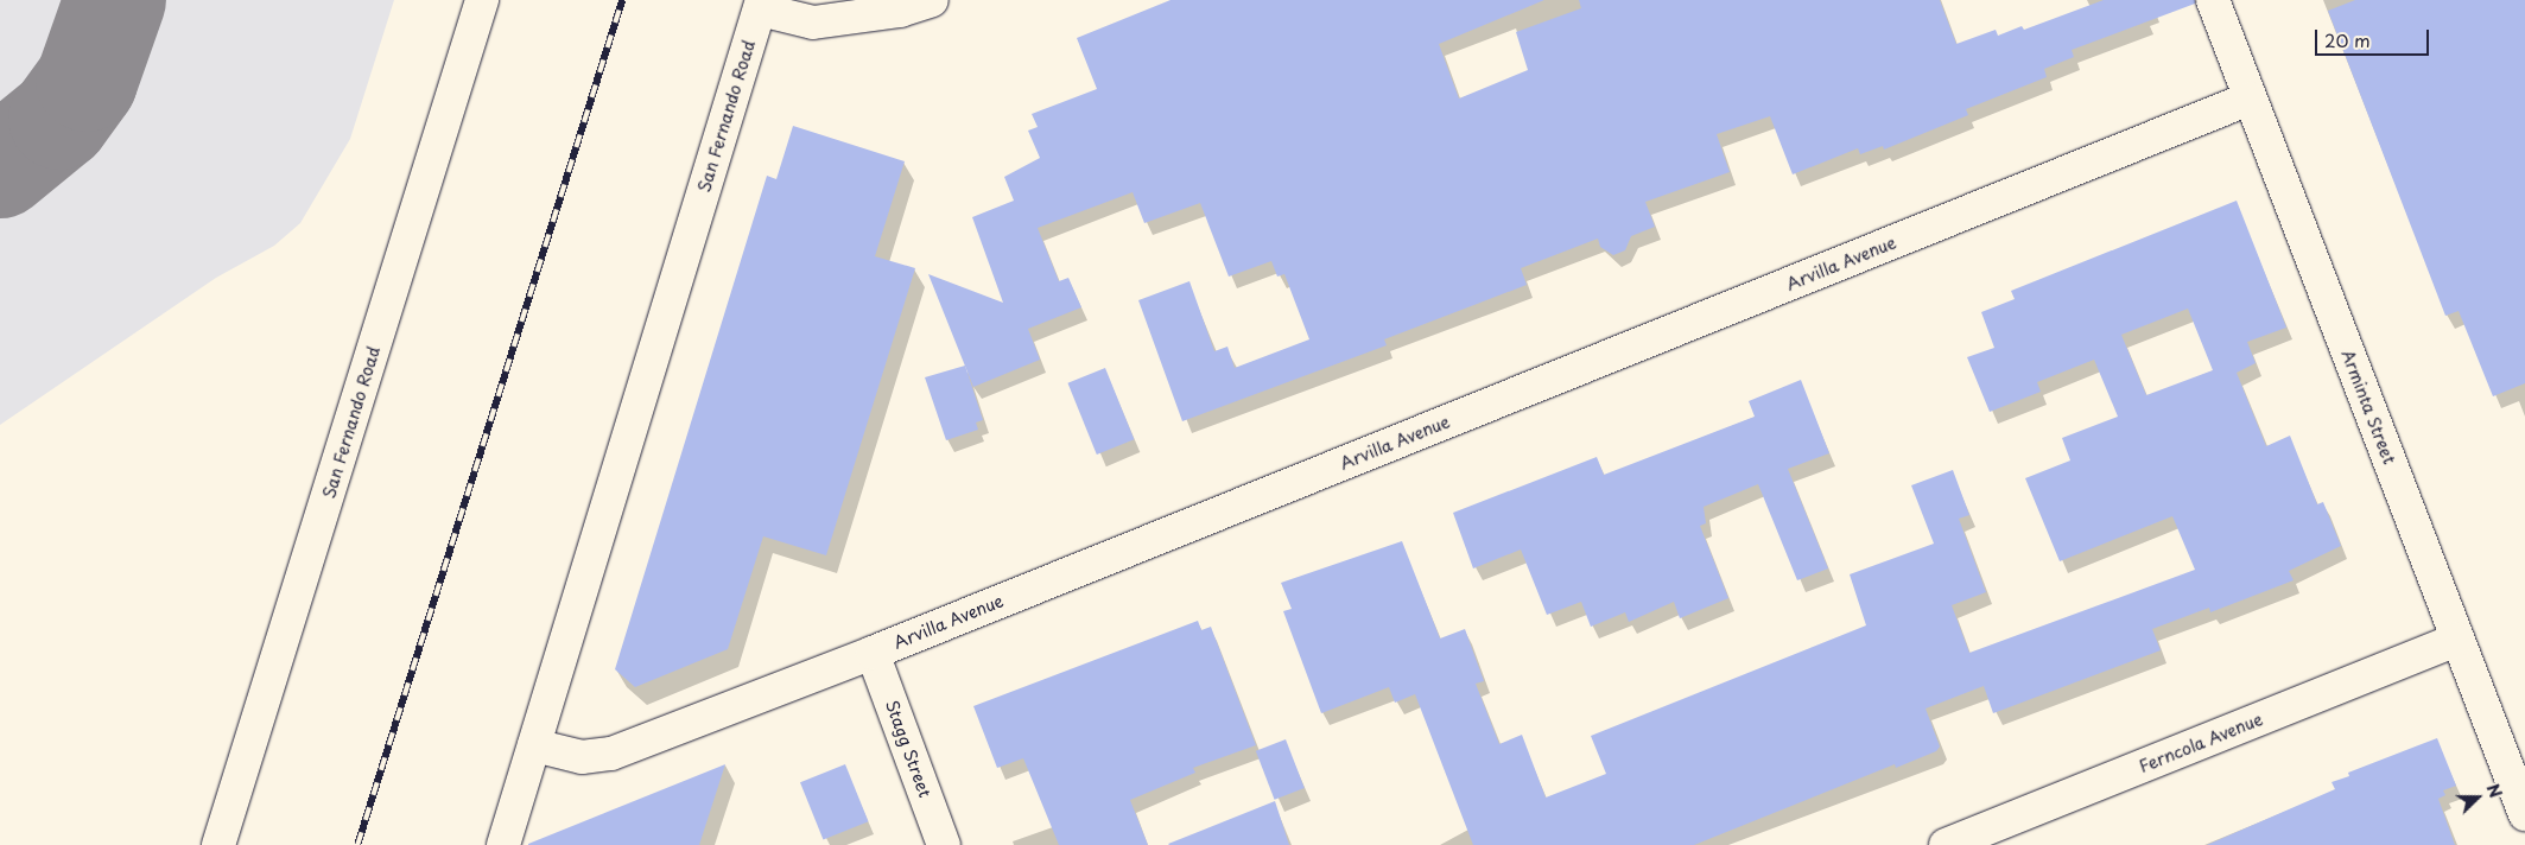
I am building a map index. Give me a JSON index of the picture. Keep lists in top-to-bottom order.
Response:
{
  "streets": {
    "street": [
      "San Fernando Road",
      "Arvilla Avenue",
      "Arminta Street",
      "Ferncola Avenue",
      "Stagg Street"
    ]
  },
  "crossings": [
    ["San Fernando Road", "Arvilla Avenue"],
    ["Arvilla Avenue", "Arminta Street"],
    ["Arvilla Avenue", "Stagg Street"],
    ["Arminta Street", "Ferncola Avenue"]
  ],
  "scale_bar": "20 m",
  "north": "right"
}
